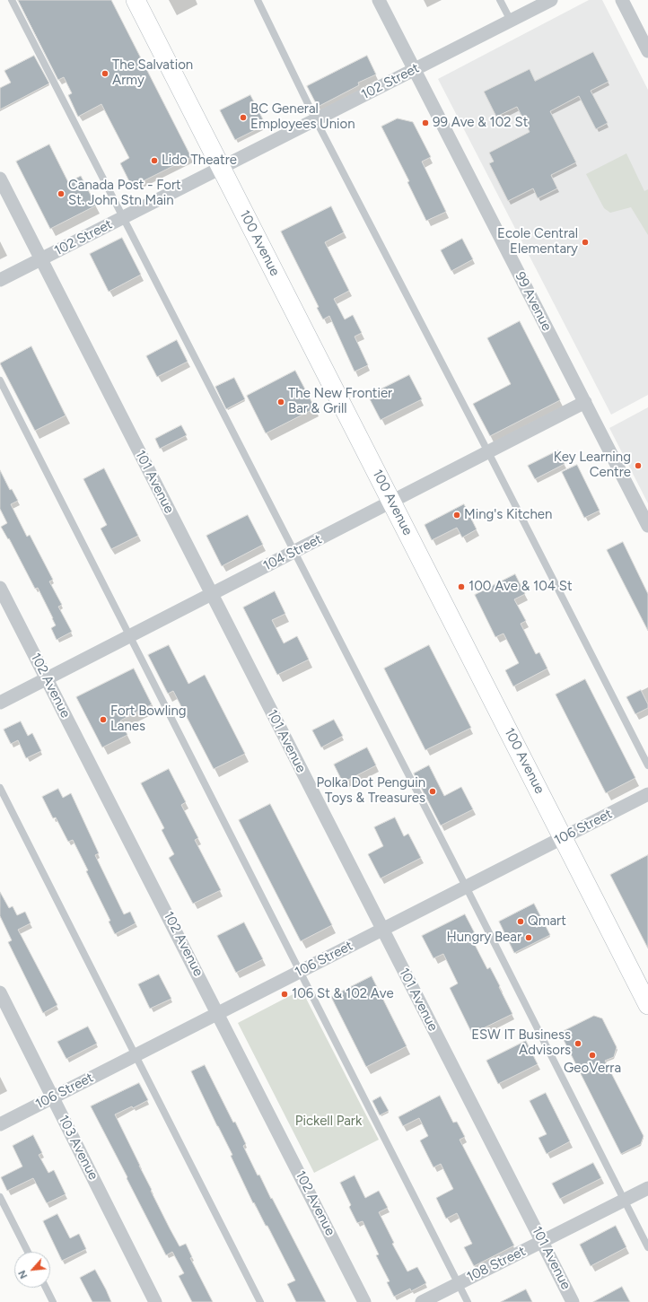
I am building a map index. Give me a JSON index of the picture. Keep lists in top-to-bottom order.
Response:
{
  "streets": {
    "main road": ["100 Avenue"],
    "street": [
      "102 Street",
      "99 Avenue",
      "101 Avenue",
      "104 Street",
      "102 Avenue",
      "106 Street",
      "103 Avenue",
      "108 Street"
    ]
  },
  "crossings": [
    ["102 Street", "100 Avenue"],
    ["102 Street", "99 Avenue"],
    ["102 Street", "101 Avenue"],
    ["100 Avenue", "104 Street"],
    ["100 Avenue", "106 Street"],
    ["99 Avenue", "104 Street"],
    ["101 Avenue", "104 Street"],
    ["101 Avenue", "106 Street"],
    ["101 Avenue", "108 Street"],
    ["104 Street", "102 Avenue"],
    ["102 Avenue", "106 Street"],
    ["106 Street", "103 Avenue"]
  ],
  "parks": ["Pickell Park"],
  "places": [
    "The Salvation Army",
    "BC General Employees Union",
    "99 Ave & 102 St",
    "Lido Theatre",
    "Canada Post - Fort St. John Stn Main",
    "Ecole Central Elementary",
    "The New Frontier Bar & Grill",
    "Key Learning Centre",
    "Ming's Kitchen",
    "100 Ave & 104 St",
    "Fort Bowling Lanes",
    "Polka Dot Penguin Toys & Treasures",
    "Qmart",
    "Hungry Bear",
    "106 St & 102 Ave",
    "ESW IT Business Advisors",
    "GeoVerra"
  ],
  "north": "bottom left"
}
